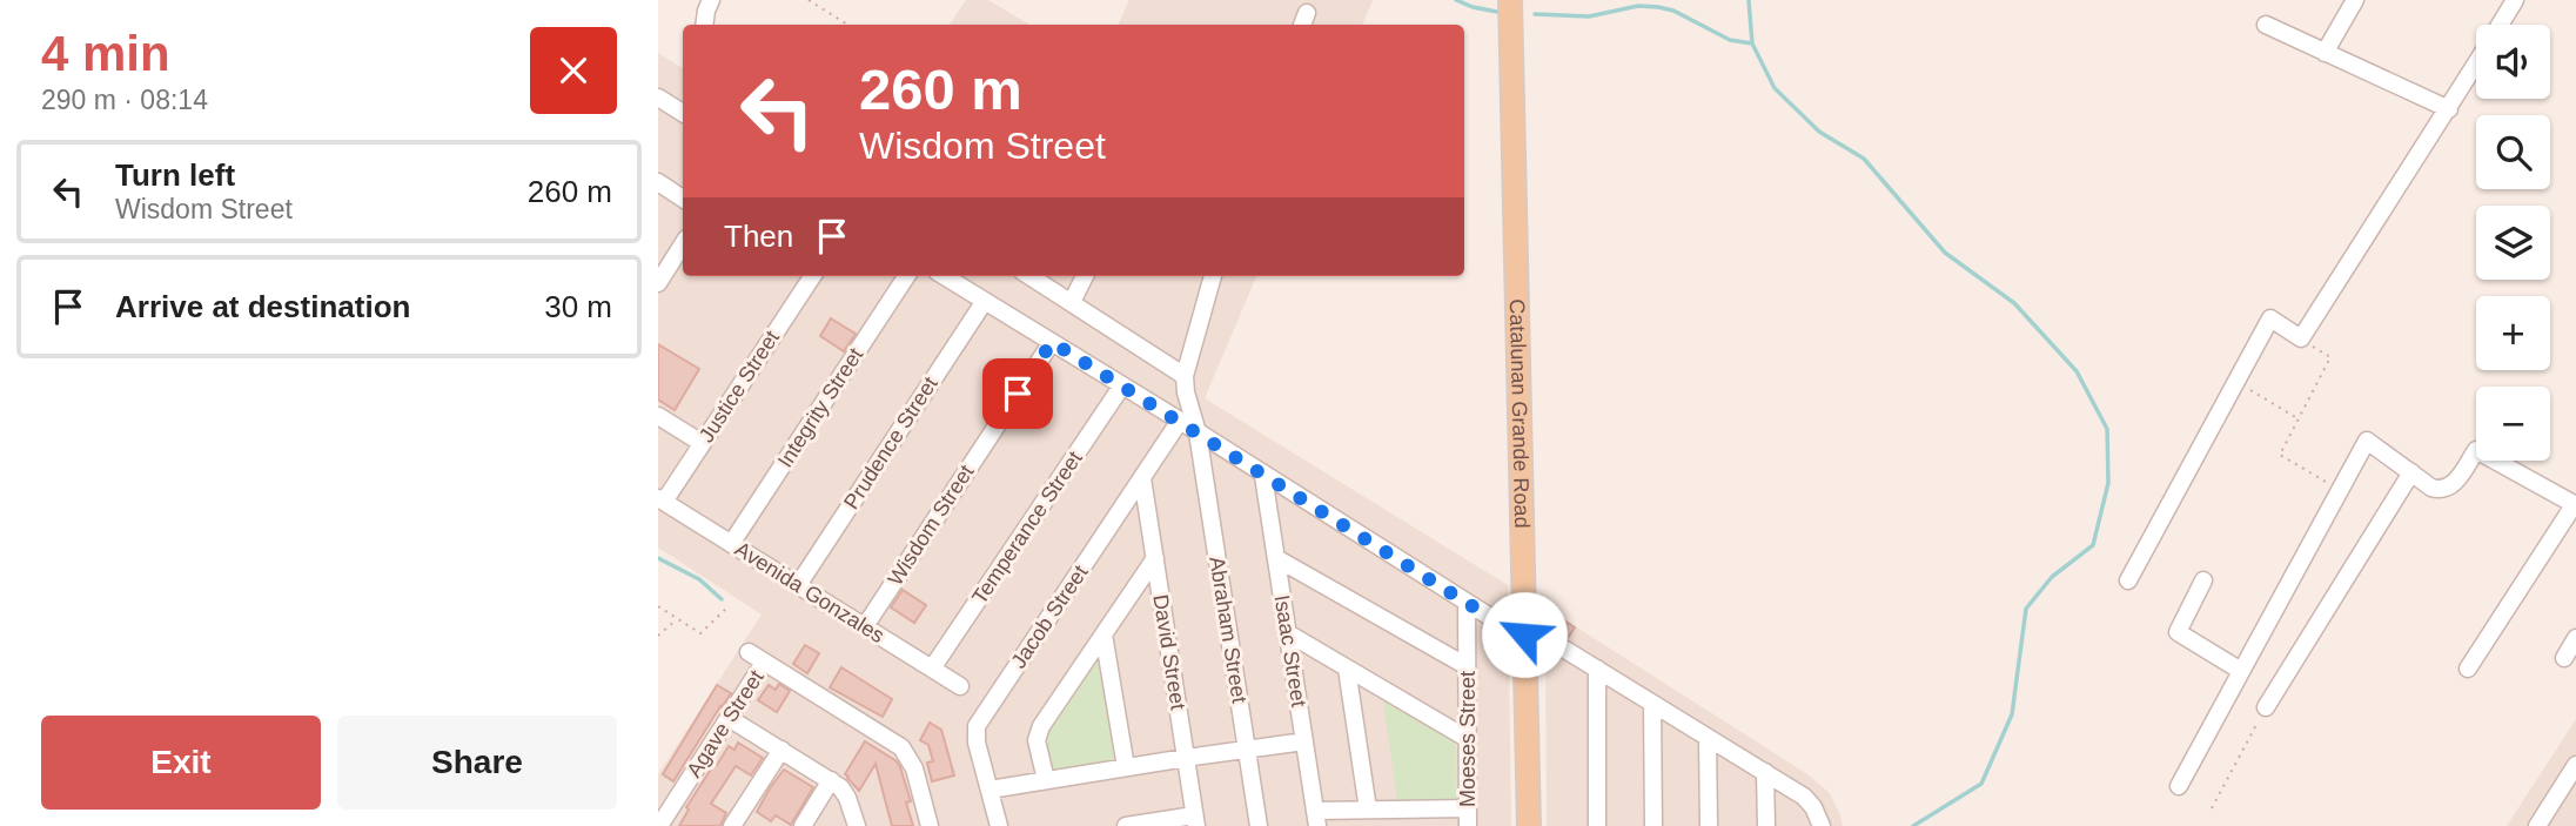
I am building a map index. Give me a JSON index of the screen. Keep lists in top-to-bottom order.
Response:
{
  "streets": {
    "main road": ["Catalunan Grande Road"],
    "street": [
      "Justice Street",
      "Integrity Street",
      "Prudence Street",
      "Wisdom Street",
      "Temperance Street",
      "Avenida Gonzales",
      "Jacob Street",
      "Abraham Street",
      "Isaac Street",
      "David Street",
      "Agave Street",
      "Moeses Street"
    ]
  },
  "crossings": [
    ["Justice Street", "Avenida Gonzales"],
    ["Integrity Street", "Avenida Gonzales"],
    ["Prudence Street", "Avenida Gonzales"],
    ["Wisdom Street", "Avenida Gonzales"],
    ["Temperance Street", "Avenida Gonzales"],
    ["Jacob Street", "David Street"]
  ],
  "page": {
    "heading": ["4 min", "290 m · 08:14"],
    "map_buttons": ["+", "−"],
    "turn": ["260 m", "Wisdom Street"],
    "list": [
      {
        "name": "Turn left",
        "note": "Wisdom Street",
        "value": "260 m"
      },
      {
        "name": "Arrive at destination",
        "value": "30 m"
      }
    ],
    "then": "Then",
    "buttons": ["Exit", "Share"]
  }
}
